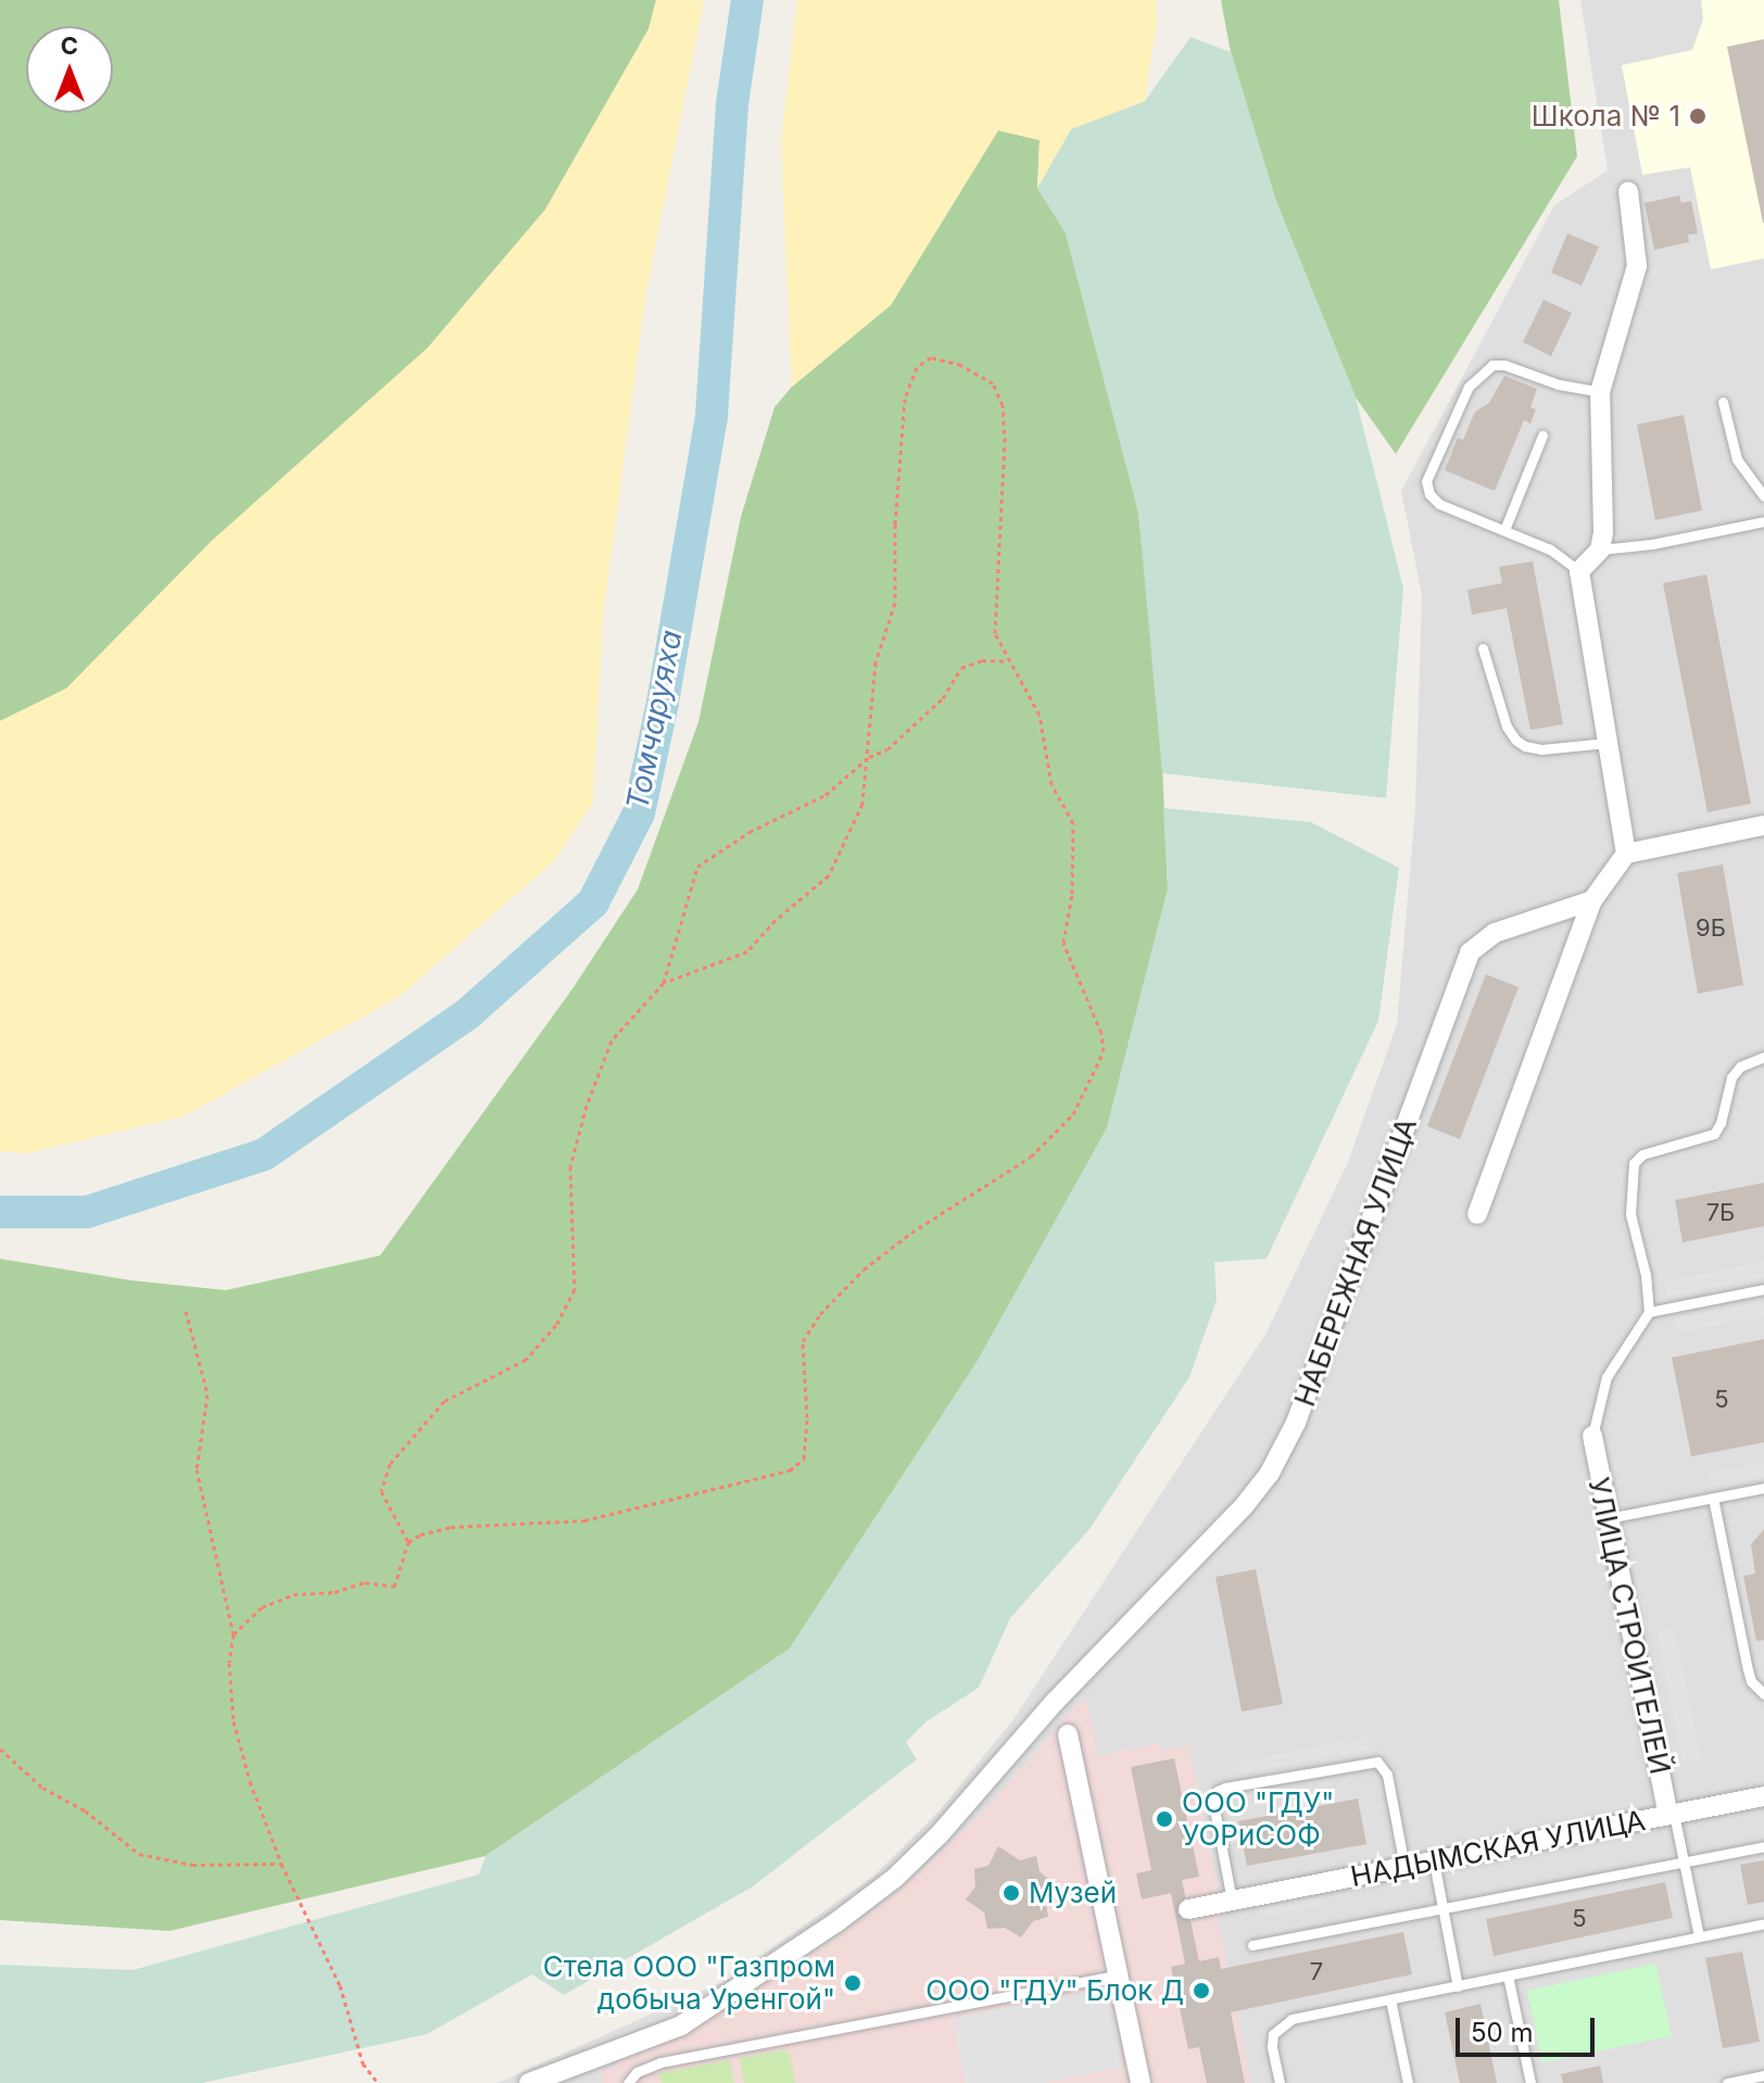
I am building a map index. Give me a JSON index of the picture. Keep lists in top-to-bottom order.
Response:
{
  "streets": {
    "street": ["НАБЕРЕЖНАЯ УЛИЦА", "УЛИЦА СТРОИТЕЛЕЙ", "НАДЫМСКАЯ УЛИЦА"]
  },
  "crossings": [
    ["УЛИЦА СТРОИТЕЛЕЙ", "НАДЫМСКАЯ УЛИЦА"]
  ],
  "water": ["Томчаруяха"],
  "places": [
    "Школа № 1",
    "ООО \"ГДУ\" УОРиСОФ",
    "Музей",
    "Стела ООО \"Газпром добыча Уренгой\"",
    "ООО \"ГДУ\" Блок Д"
  ],
  "house_numbers": [
    "9Б",
    "7Б",
    "5",
    "5",
    "7"
  ],
  "scale_bar": "50 m",
  "north": "top"
}
